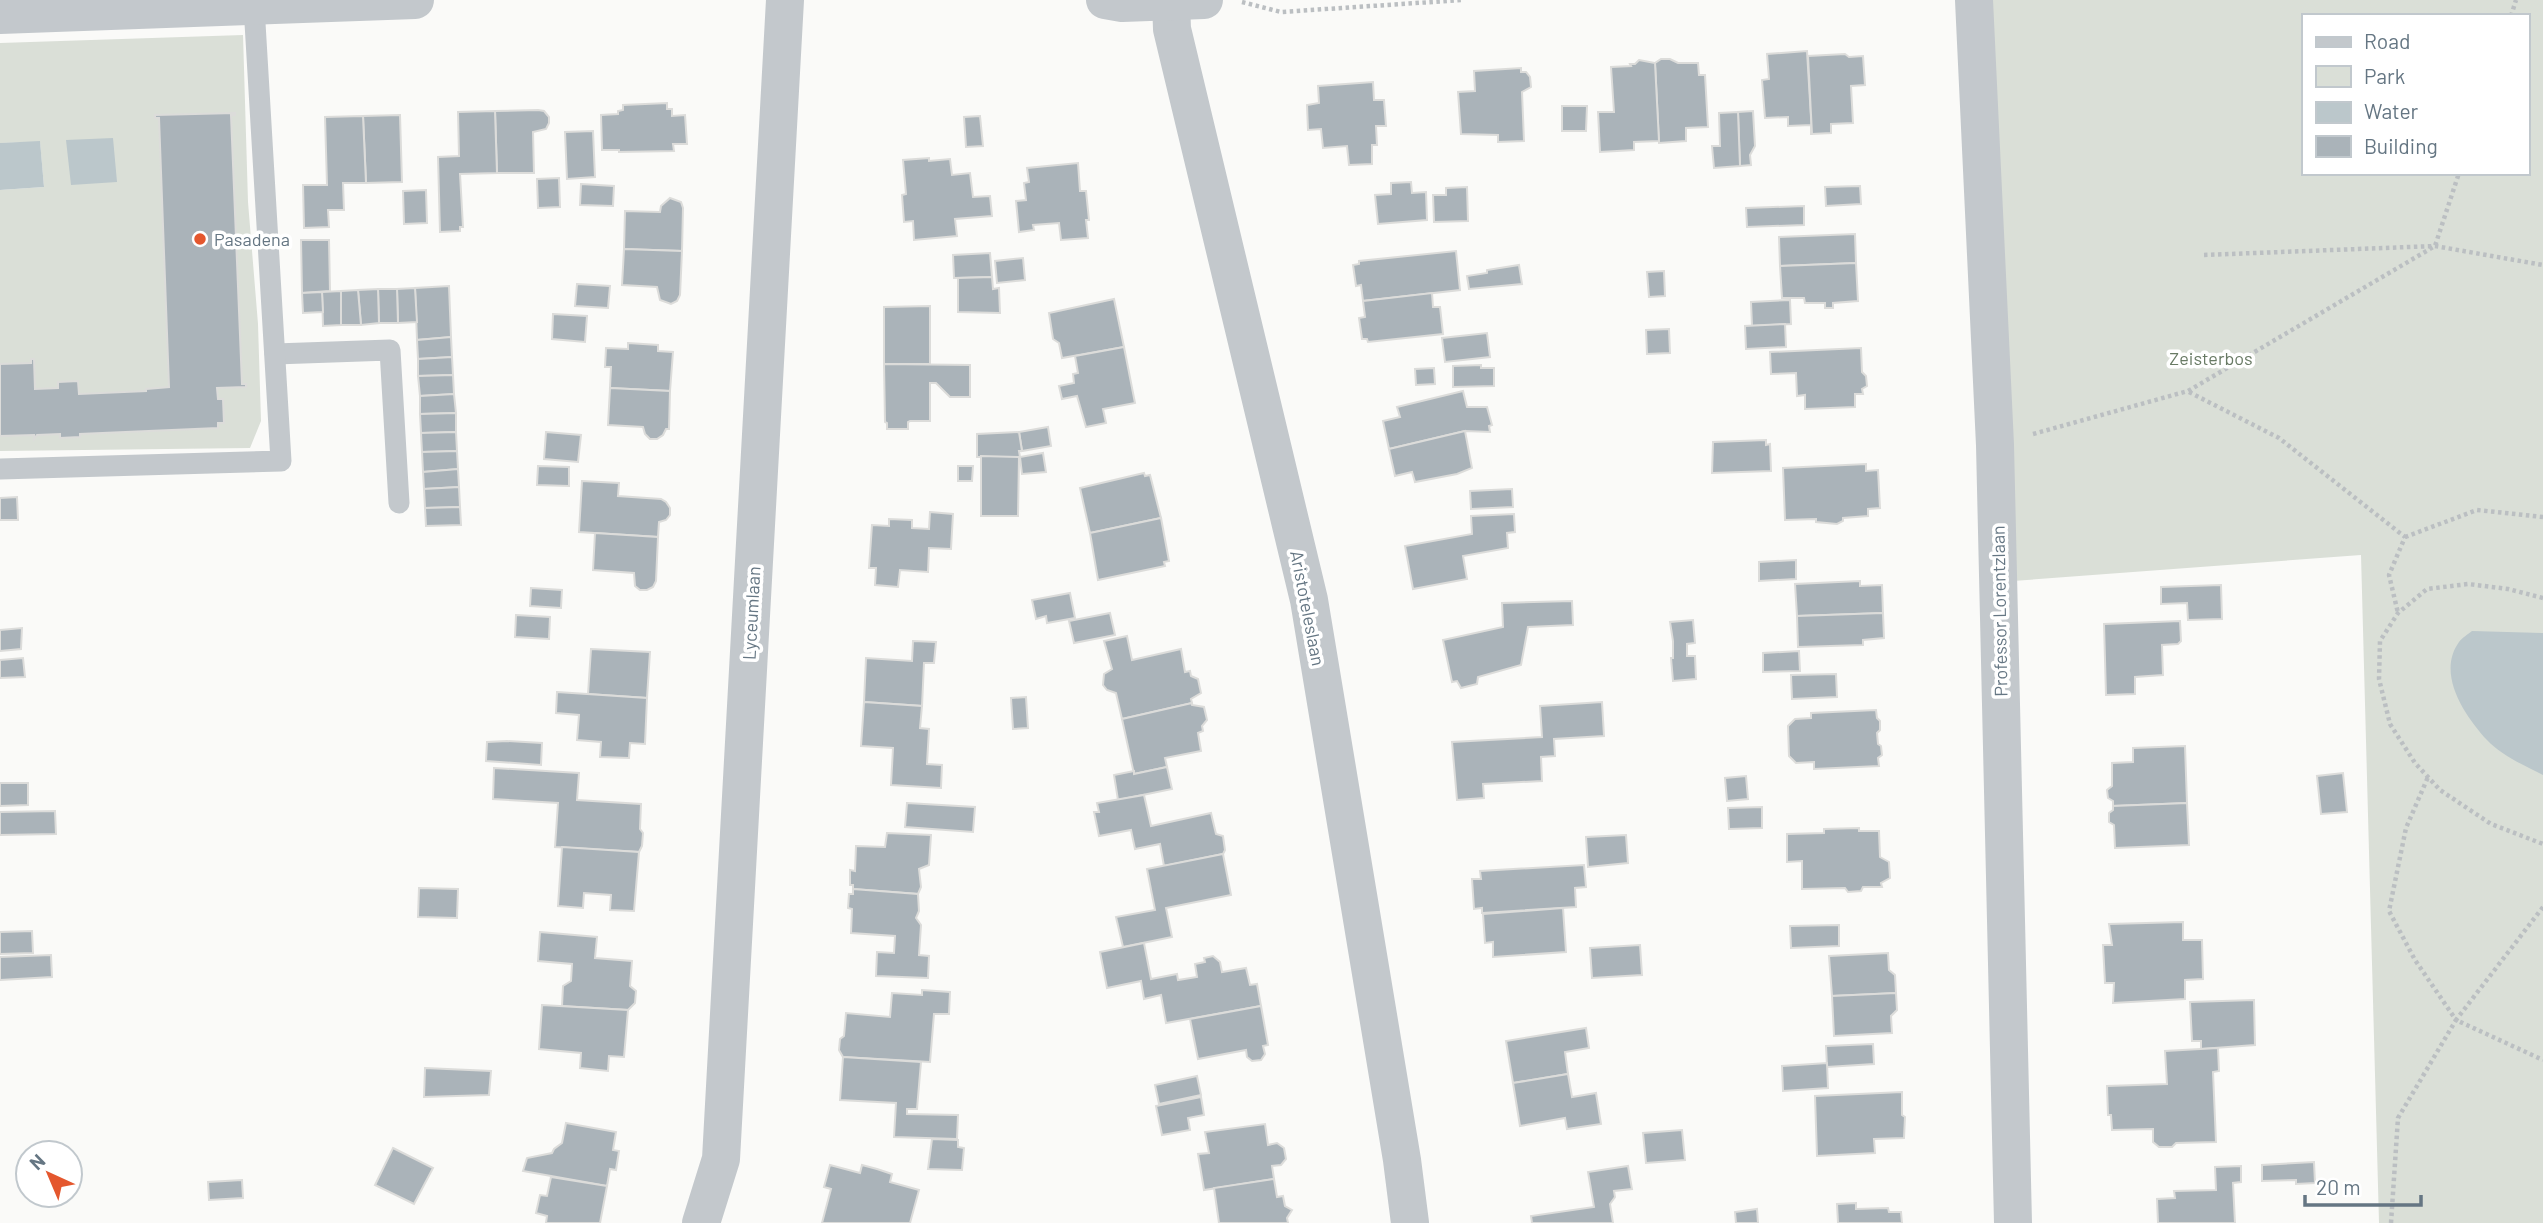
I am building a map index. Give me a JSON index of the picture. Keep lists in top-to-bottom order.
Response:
{
  "streets": {
    "street": ["Aristoteleslaan", "Professor Lorentzlaan", "Lyceumlaan"]
  },
  "parks": ["Zeisterbos"],
  "places": ["Pasadena"],
  "legend": [
    "Road",
    "Park",
    "Water",
    "Building"
  ],
  "scale_bar": "20 m",
  "north": "top left"
}
